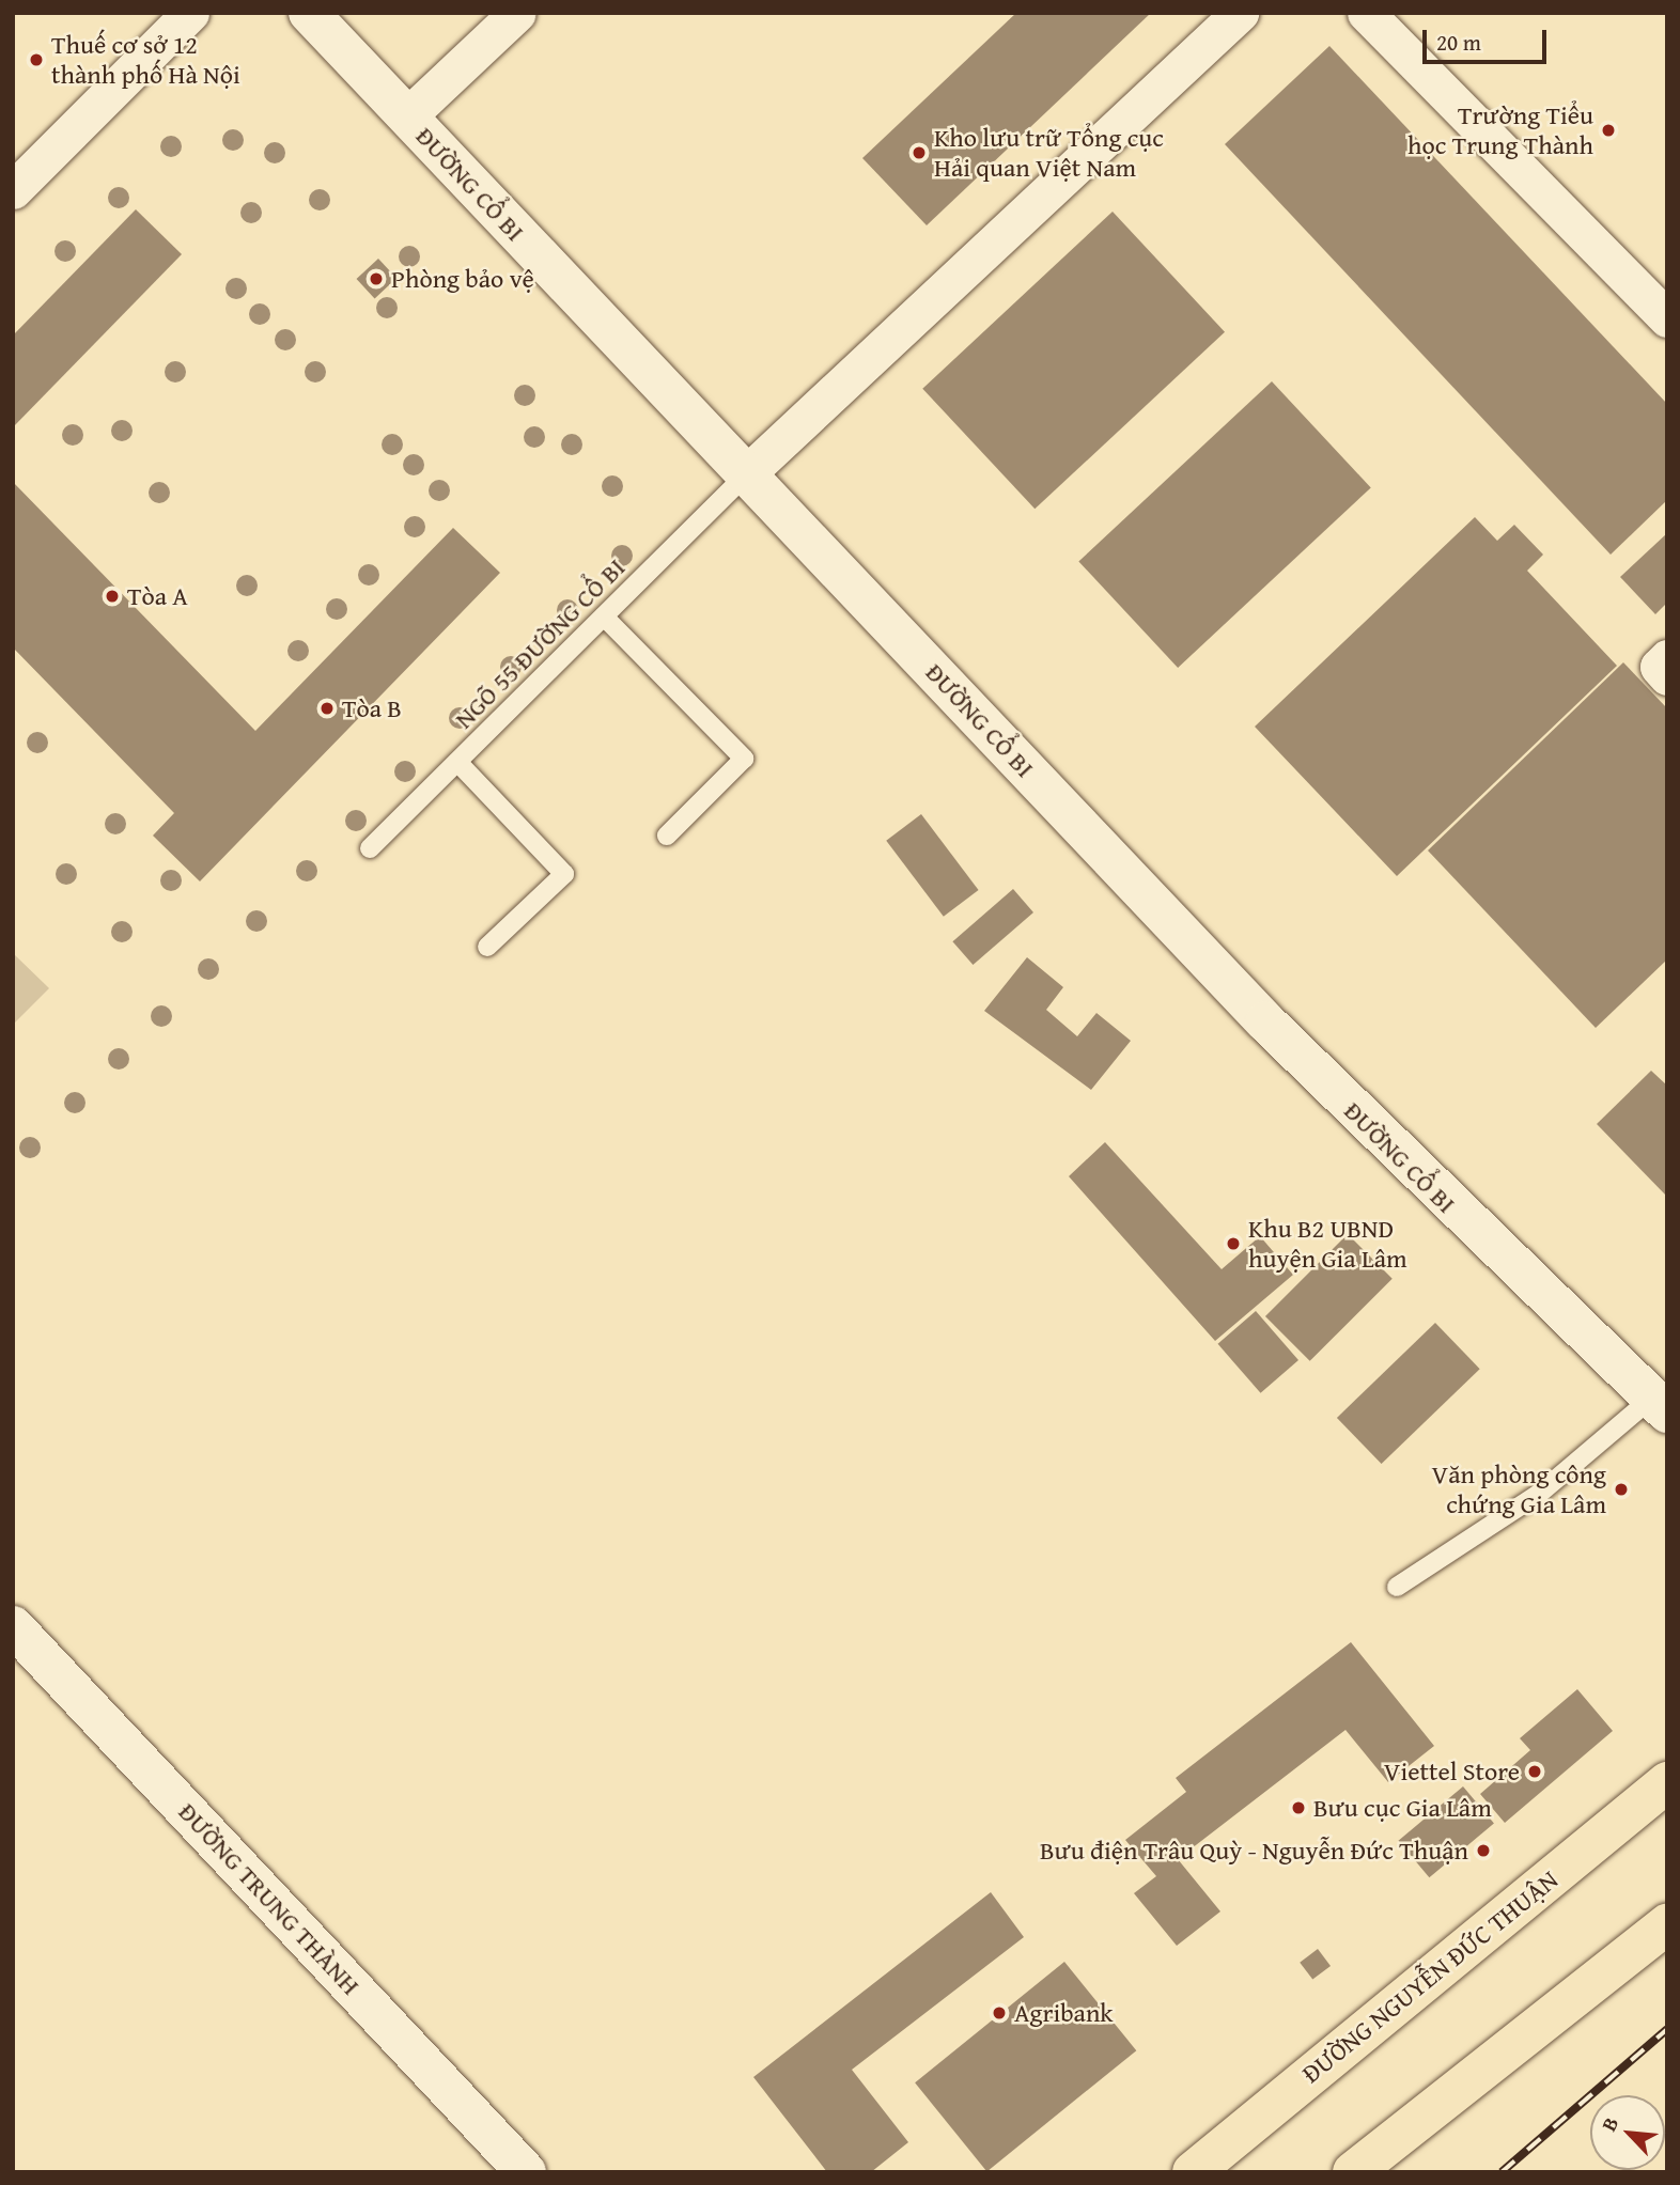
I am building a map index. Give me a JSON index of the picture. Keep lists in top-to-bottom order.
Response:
{
  "streets": {
    "highway": ["ĐƯỜNG NGUYỄN ĐỨC THUẬN"],
    "main road": ["ĐƯỜNG CỔ BI", "ĐƯỜNG TRUNG THÀNH"],
    "lane": ["NGÕ 55 ĐƯỜNG CỔ BI"]
  },
  "crossings": [
    ["ĐƯỜNG CỔ BI", "NGÕ 55 ĐƯỜNG CỔ BI"]
  ],
  "places": [
    "Thuế cơ sở 12 thành phố Hà Nội",
    "Trường Tiểu học Trung Thành",
    "Kho lưu trữ Tổng cục Hải quan Việt Nam",
    "Phòng bảo vệ",
    "Tòa A",
    "Tòa B",
    "Khu B2 UBND huyện Gia Lâm",
    "Văn phòng công chứng Gia Lâm",
    "Viettel Store",
    "Bưu cục Gia Lâm",
    "Bưu điện Trâu Quỳ - Nguyễn Đức Thuận",
    "Agribank"
  ],
  "scale_bar": "20 m",
  "north": "top left"
}
